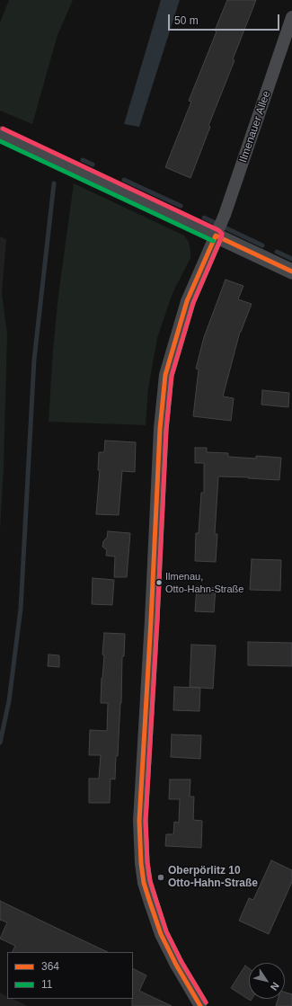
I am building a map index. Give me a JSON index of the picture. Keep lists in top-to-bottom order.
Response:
{
  "streets": {
    "street": ["Ilmenauer Allee"]
  },
  "places": ["Ilmenau, Otto-Hahn-Straße", "Oberpörlitz 10 Otto-Hahn-Straße"],
  "lines": ["transit line 11", "transit line 364"],
  "legend": ["364", "11"],
  "scale_bar": "50 m",
  "north": "bottom right"
}
